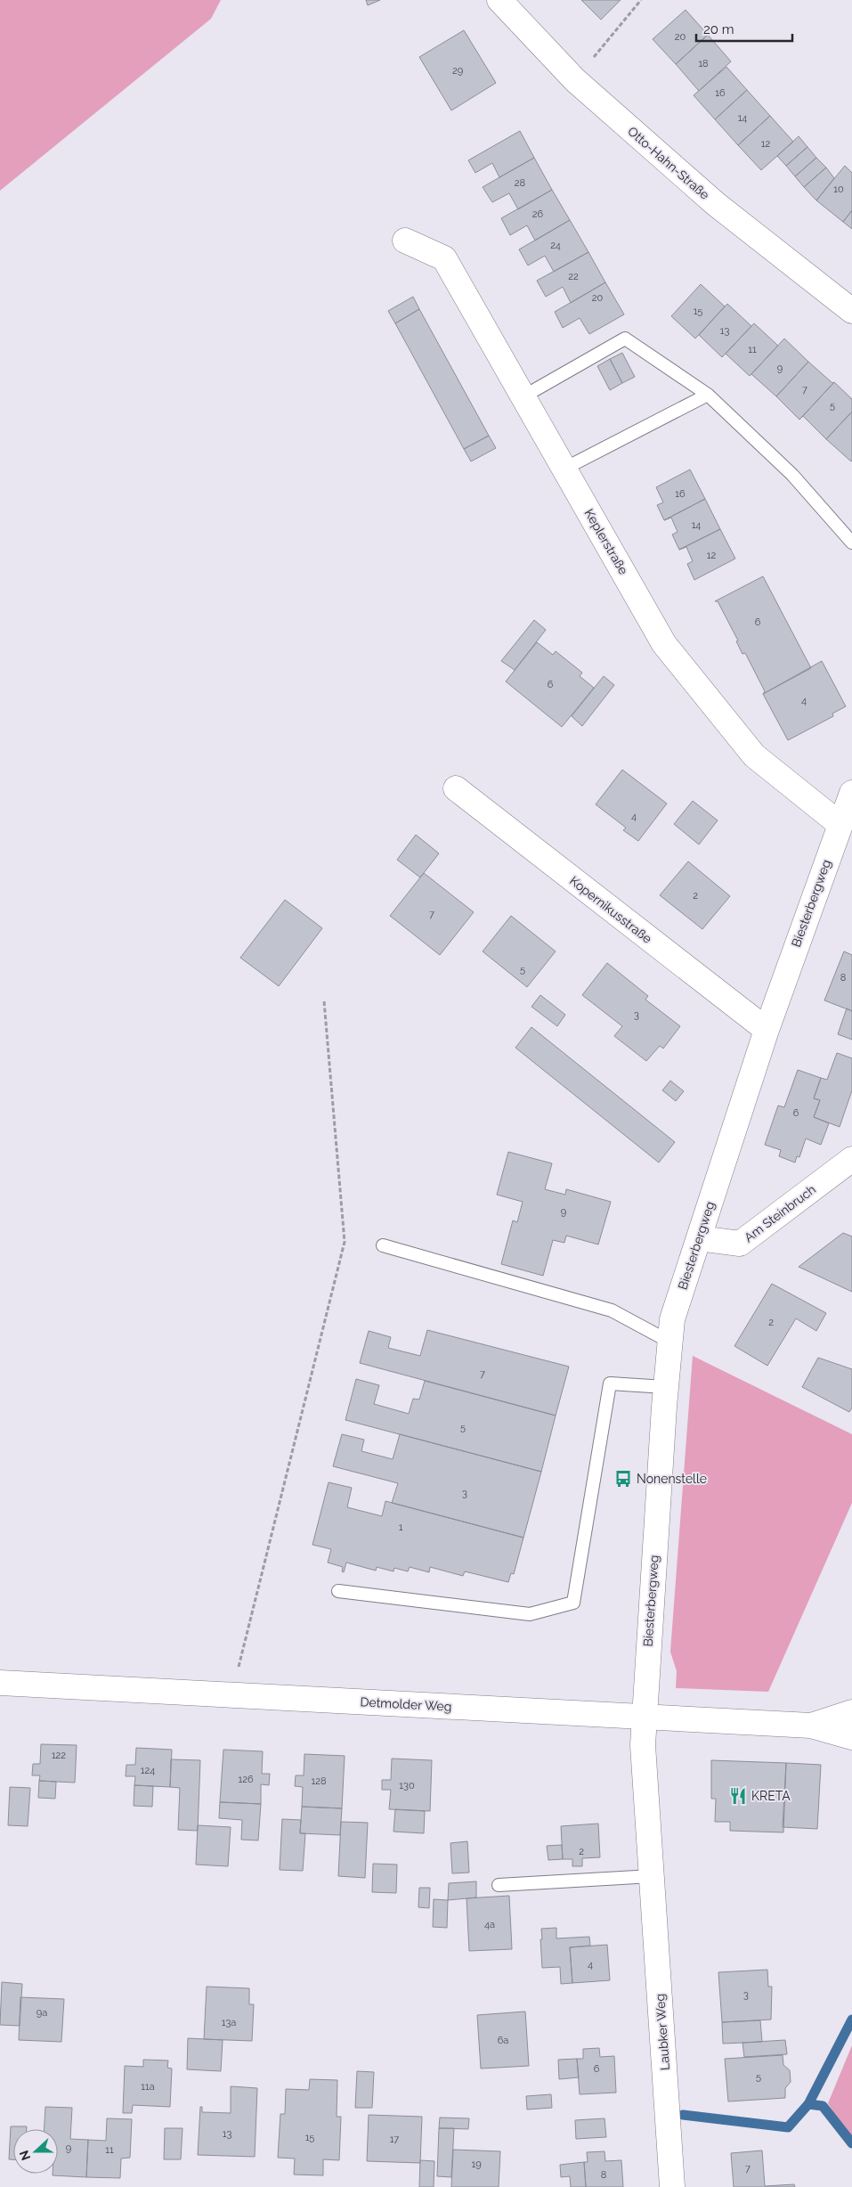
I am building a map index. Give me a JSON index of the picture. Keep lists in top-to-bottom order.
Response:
{
  "streets": {
    "street": [
      "Otto-Hahn-Straße",
      "Keplerstraße",
      "Biesterbergweg",
      "Kopernikusstraße",
      "Am Steinbruch",
      "Detmolder Weg",
      "Laubker Weg"
    ]
  },
  "crossings": [
    ["Keplerstraße", "Biesterbergweg"],
    ["Biesterbergweg", "Kopernikusstraße"],
    ["Biesterbergweg", "Am Steinbruch"],
    ["Biesterbergweg", "Detmolder Weg"],
    ["Biesterbergweg", "Laubker Weg"],
    ["Detmolder Weg", "Laubker Weg"]
  ],
  "places": {
    "bus stop": ["Nonenstelle"],
    "restaurant": ["KRETA"]
  },
  "house_numbers": [
    "20",
    "18",
    "29",
    "16",
    "14",
    "12",
    "28",
    "10",
    "26",
    "24",
    "22",
    "20",
    "15",
    "13",
    "11",
    "9",
    "7",
    "5",
    "16",
    "14",
    "12",
    "6",
    "6",
    "4",
    "4",
    "2",
    "7",
    "5",
    "8",
    "3",
    "6",
    "9",
    "2",
    "7",
    "5",
    "3",
    "1",
    "122",
    "124",
    "126",
    "128",
    "130",
    "2",
    "4a",
    "4",
    "3",
    "9a",
    "13a",
    "6a",
    "6",
    "5",
    "11a",
    "13",
    "15",
    "17",
    "9",
    "11",
    "19",
    "7",
    "8"
  ],
  "scale_bar": "20 m",
  "north": "left"
}
